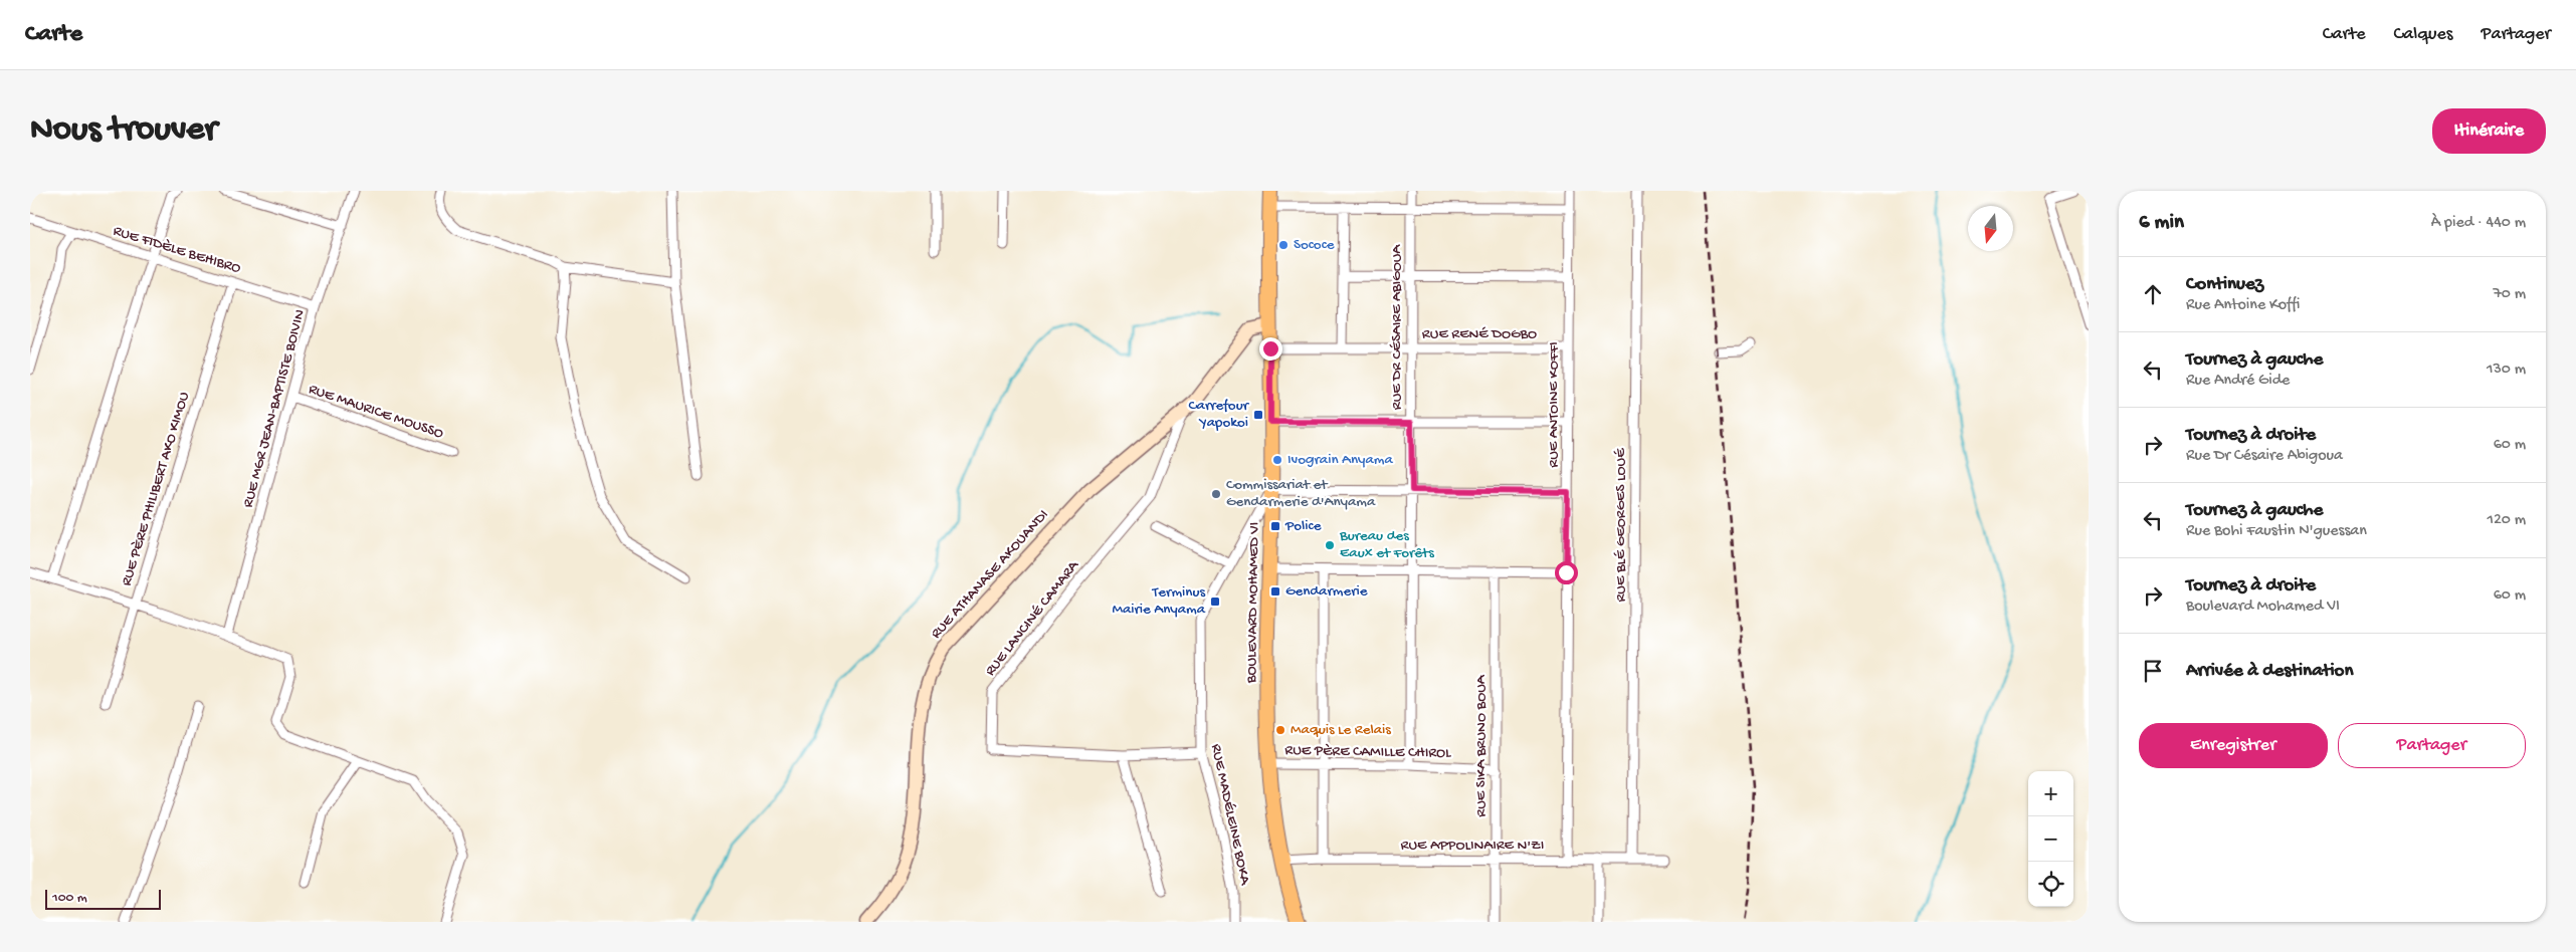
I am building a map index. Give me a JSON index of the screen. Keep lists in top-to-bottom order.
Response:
{
  "streets": {
    "main road": ["BOULEVARD MOHAMED VI"],
    "street": [
      "RUE FIDÈLE BEHIBRO",
      "RUE DR CÉSAIRE ABIGOUA",
      "RUE RENÉ DOGBO",
      "RUE ANTOINE KOFFI",
      "RUE MGR JEAN-BAPTISTE BOIVIN",
      "RUE MAURICE MOUSSO",
      "RUE PÈRE PHILIBERT AKO KIMOU",
      "RUE BLÉ GEORGES LOUÉ",
      "RUE ATHANASE AKOUANDI",
      "RUE LANCINÉ CAMARA",
      "RUE SIKA BRUNO BOUA",
      "RUE PÈRE CAMILLE CHIROL",
      "RUE MADÉLEINE BOKA",
      "RUE APPOLINAIRE N'ZI"
    ]
  },
  "crossings": [
    ["RUE FIDÈLE BEHIBRO", "RUE MGR JEAN-BAPTISTE BOIVIN"],
    ["RUE FIDÈLE BEHIBRO", "RUE PÈRE PHILIBERT AKO KIMOU"],
    ["RUE DR CÉSAIRE ABIGOUA", "RUE RENÉ DOGBO"],
    ["RUE DR CÉSAIRE ABIGOUA", "RUE PÈRE CAMILLE CHIROL"],
    ["RUE RENÉ DOGBO", "RUE ANTOINE KOFFI"],
    ["RUE RENÉ DOGBO", "BOULEVARD MOHAMED VI"],
    ["RUE ANTOINE KOFFI", "RUE APPOLINAIRE N'ZI"],
    ["RUE MGR JEAN-BAPTISTE BOIVIN", "RUE MAURICE MOUSSO"],
    ["RUE BLÉ GEORGES LOUÉ", "RUE APPOLINAIRE N'ZI"],
    ["RUE ATHANASE AKOUANDI", "BOULEVARD MOHAMED VI"],
    ["RUE ATHANASE AKOUANDI", "RUE LANCINÉ CAMARA"],
    ["BOULEVARD MOHAMED VI", "RUE PÈRE CAMILLE CHIROL"],
    ["BOULEVARD MOHAMED VI", "RUE MADÉLEINE BOKA"],
    ["BOULEVARD MOHAMED VI", "RUE APPOLINAIRE N'ZI"],
    ["RUE LANCINÉ CAMARA", "RUE MADÉLEINE BOKA"],
    ["RUE SIKA BRUNO BOUA", "RUE PÈRE CAMILLE CHIROL"],
    ["RUE SIKA BRUNO BOUA", "RUE APPOLINAIRE N'ZI"]
  ],
  "places": {
    "other": [
      "Sococe",
      "Ivograin Anyama",
      "Commissariat et Gendarmerie d'Anyama",
      "Bureau des Eaux et Forêts",
      "Maquis Le Relais"
    ],
    "transit": [
      "Carrefour Yapokoi",
      "Police",
      "Gendarmerie",
      "Terminus Mairie Anyama"
    ]
  },
  "scale_bar": "100 m",
  "north": "bottom",
  "page": {
    "header": "Carte",
    "nav": ["Carte", "Calques", "Partager"],
    "buttons": [
      "Itinéraire",
      ["Enregistrer", "Partager"]
    ],
    "title": "Nous trouver",
    "heading": ["6 min", "À pied · 440 m"],
    "list": [
      ["Continuez", "Rue Antoine Koffi", "70 m"],
      ["Tournez à gauche", "Rue André Gide", "130 m"],
      ["Tournez à droite", "Rue Dr Césaire Abigoua", "60 m"],
      ["Tournez à gauche", "Rue Bohi Faustin N'guessan", "120 m"],
      ["Tournez à droite", "Boulevard Mohamed VI", "60 m"],
      "Arrivée à destination"
    ],
    "map_buttons": ["+", "−"],
    "scale": "100 m"
  }
}
